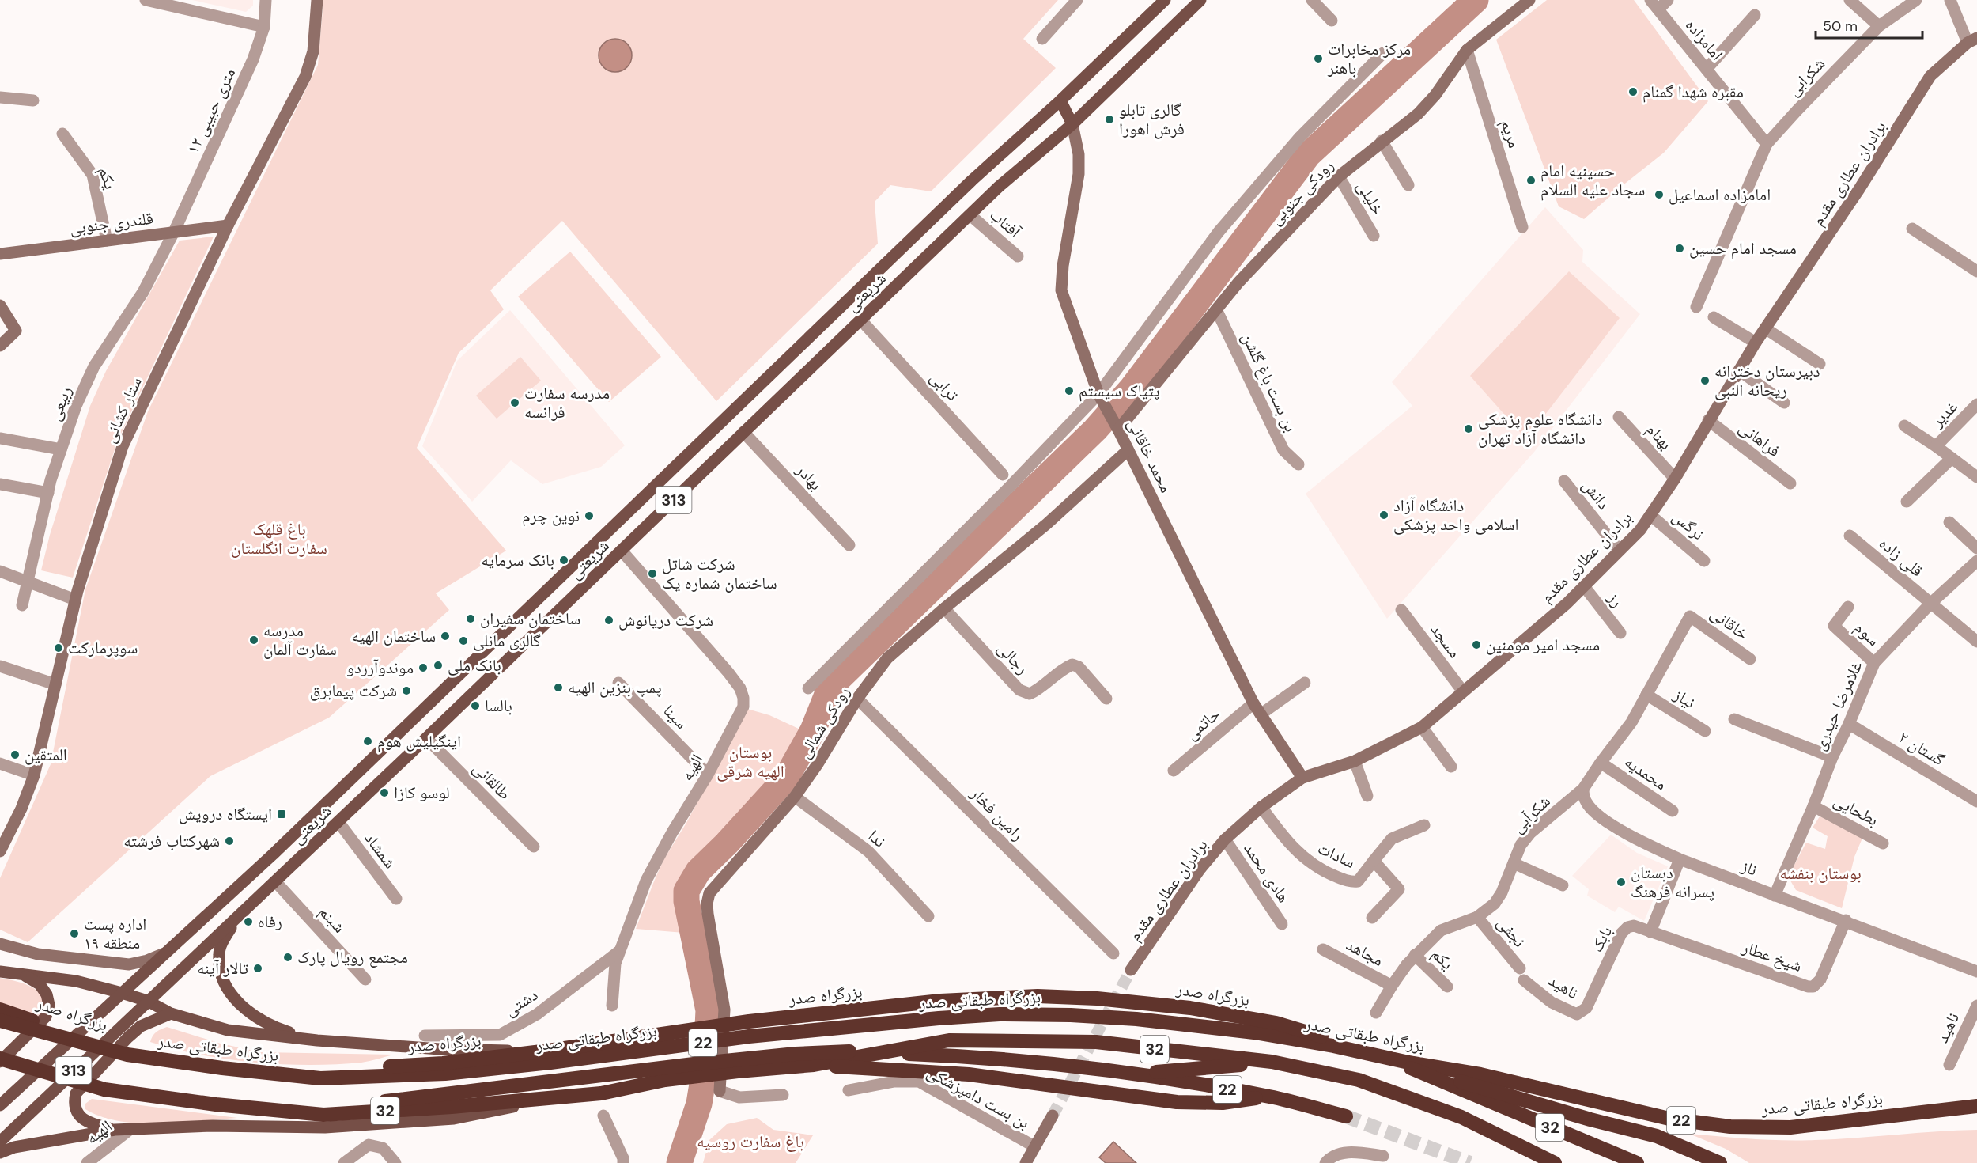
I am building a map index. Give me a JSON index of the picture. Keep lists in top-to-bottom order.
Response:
{
  "streets": {
    "highway": [
      "بزرگراه صدر",
      "بزرگراه طبقاتی صدر",
      "22",
      "32"
    ],
    "main road": ["شریعتی", "313"],
    "street": [
      "امامزاده",
      "شکرابی",
      "۱۲ متری حبیبی",
      "مریم",
      "برادران عطاری مقدم",
      "یکم",
      "رودکی جنوبی",
      "خلیلی",
      "قلندری جنوبی",
      "آفتاب",
      "بن بست باغ گلشن",
      "ترابی",
      "ربیعی",
      "ستار کشانی",
      "غدیر",
      "بهنام",
      "فراهانی",
      "محمد خاقانی",
      "بهادر",
      "دانش",
      "نرگس",
      "قلی زاده",
      "رز",
      "خاقانی",
      "سوم",
      "مسجد",
      "رجالی",
      "نیاز",
      "غلامرضا حیدری",
      "سینا",
      "رودکی شمالی",
      "حاتمی",
      "گستان ۲",
      "الهیه",
      "محمدیه",
      "طالقانی",
      "بطحایی",
      "رامین فخار",
      "شکرآبی",
      "ندا",
      "شمشاد",
      "سادات",
      "ناز",
      "هادی محمد",
      "شبنم",
      "نجفی",
      "بابک",
      "مجاهد",
      "شیخ عطار",
      "ناهید",
      "دشتی",
      "بن بست دامپزشکی"
    ]
  },
  "crossings": [
    ["امامزاده", "شکرابی"],
    ["۱۲ متری حبیبی", "قلندری جنوبی"],
    ["۱۲ متری حبیبی", "ربیعی"],
    ["مریم", "رودکی جنوبی"],
    ["برادران عطاری مقدم", "بهنام"],
    ["برادران عطاری مقدم", "فراهانی"],
    ["برادران عطاری مقدم", "محمد خاقانی"],
    ["برادران عطاری مقدم", "دانش"],
    ["برادران عطاری مقدم", "نرگس"],
    ["برادران عطاری مقدم", "رز"],
    ["برادران عطاری مقدم", "مسجد"],
    ["برادران عطاری مقدم", "سادات"],
    ["برادران عطاری مقدم", "هادی محمد"],
    ["یکم", "قلندری جنوبی"],
    ["یکم", "شکرآبی"],
    ["رودکی جنوبی", "خلیلی"],
    ["رودکی جنوبی", "بن بست باغ گلشن"],
    ["رودکی جنوبی", "محمد خاقانی"],
    ["رودکی جنوبی", "رودکی شمالی"],
    ["قلندری جنوبی", "ربیعی"],
    ["قلندری جنوبی", "ستار کشانی"],
    ["آفتاب", "شریعتی"],
    ["شریعتی", "ترابی"],
    ["شریعتی", "محمد خاقانی"],
    ["شریعتی", "بهادر"],
    ["شریعتی", "الهیه"],
    ["شریعتی", "طالقانی"],
    ["شریعتی", "شمشاد"],
    ["شریعتی", "شبنم"],
    ["محمد خاقانی", "رودکی شمالی"],
    ["محمد خاقانی", "حاتمی"],
    ["قلی زاده", "غلامرضا حیدری"],
    ["خاقانی", "شکرآبی"],
    ["سوم", "غلامرضا حیدری"],
    ["رجالی", "رودکی شمالی"],
    ["نیاز", "شکرآبی"],
    ["غلامرضا حیدری", "گستان ۲"],
    ["غلامرضا حیدری", "بطحایی"],
    ["غلامرضا حیدری", "ناز"],
    ["سینا", "الهیه"],
    ["رودکی شمالی", "رامین فخار"],
    ["رودکی شمالی", "ندا"],
    ["الهیه", "دشتی"],
    ["محمدیه", "شکرآبی"],
    ["شکرآبی", "ناز"],
    ["شکرآبی", "نجفی"],
    ["شکرآبی", "مجاهد"],
    ["ناز", "شیخ عطار"],
    ["بابک", "شیخ عطار"],
    ["بابک", "ناهید"]
  ],
  "parks": [
    "باغ قلهک سفارت انگلستان",
    "بوستان الهیه شرقی",
    "بوستان بنفشه",
    "باغ سفارت روسیه"
  ],
  "places": {
    "other": [
      "مرکز مخابرات باهنر",
      "مقبره شهدا گمنام",
      "گالری تابلو فرش اهورا",
      "حسینیه امام سجاد علیه السلام",
      "امامزاده اسماعیل",
      "مسجد امام حسین",
      "دبیرستان دخترانه ریحانه النبی",
      "پتیاک سیستم",
      "مدرسه سفارت فرانسه",
      "دانشگاه علوم پزشکی دانشگاه آزاد تهران",
      "دانشگاه آزاد اسلامی واحد پزشکی",
      "نوین چرم",
      "بانک سرمایه",
      "شرکت شاتل ساختمان شماره یک",
      "ساختمان سفیران",
      "شرکت دریانوش",
      "ساختمان الهیه",
      "مدرسه سفارت آلمان",
      "گالری مانلی",
      "مسجد امیر مومنین",
      "سوپرمارکت",
      "بانک ملی",
      "موندوآرردو",
      "پمپ بنزین الهیه",
      "شرکت پیمابرق",
      "بالسا",
      "اینگیلیش هوم",
      "المتقین",
      "لوسو کازا",
      "شهرکتاب فرشته",
      "دبستان پسرانه فرهنگ",
      "رفاه",
      "اداره پست منطقه ۱۹",
      "مجتمع رویال پارک",
      "تالار آینه"
    ],
    "transit": ["ایستگاه درویش"]
  },
  "scale_bar": "50 m"
}
